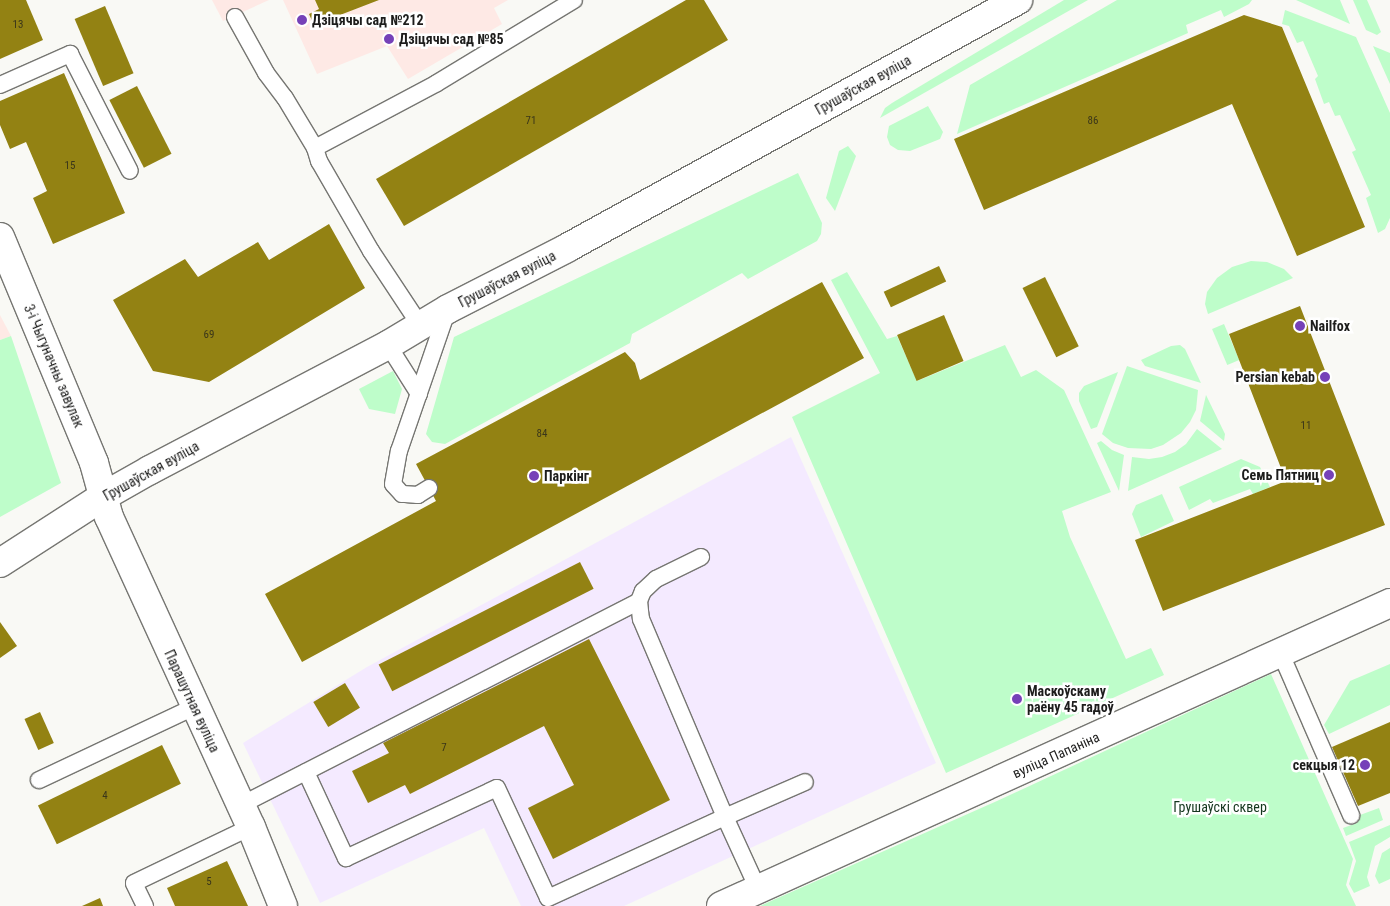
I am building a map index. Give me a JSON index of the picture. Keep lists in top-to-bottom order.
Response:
{
  "streets": {
    "street": [
      "Грушаўская вуліца",
      "3-і Чыгуначны завулак",
      "Парашутная вуліца",
      "вуліца Папаніна"
    ]
  },
  "crossings": [
    ["Грушаўская вуліца", "3-і Чыгуначны завулак"],
    ["Грушаўская вуліца", "Парашутная вуліца"],
    ["3-і Чыгуначны завулак", "Парашутная вуліца"]
  ],
  "parks": ["Грушаўскі сквер"],
  "places": [
    "Дзіцячы сад №212",
    "Дзіцячы сад №85",
    "Nailfox",
    "Persian kebab",
    "Семь Пятниц",
    "Паркінг",
    "Маскоўскаму раёну 45 гадоў",
    "секцыя 12"
  ],
  "house_numbers": [
    "13",
    "71",
    "86",
    "15",
    "69",
    "11",
    "84",
    "7",
    "4",
    "5"
  ]
}
